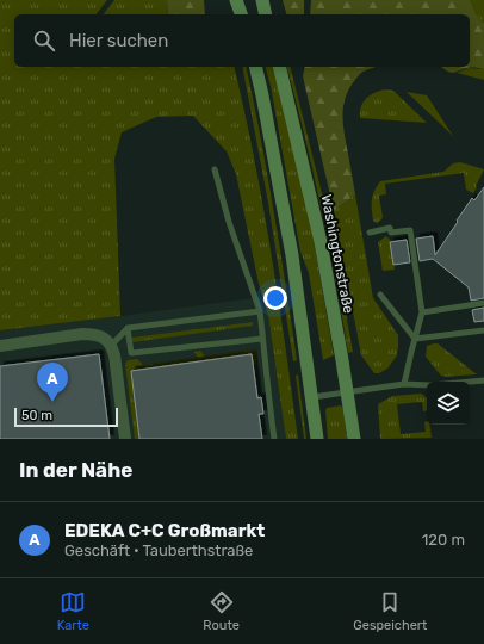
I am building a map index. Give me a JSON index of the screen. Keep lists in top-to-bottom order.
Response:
{
  "streets": {
    "main road": ["Washingtonstraße"]
  },
  "scale_bar": "50 m",
  "page": {
    "search": "Hier suchen",
    "pins": "A",
    "scale": "50 m",
    "heading": "In der Nähe",
    "list": [
      {
        "mark": "A",
        "name": "EDEKA C+C Großmarkt",
        "note": "Geschäft · Tauberthstraße",
        "value": "120 m"
      }
    ],
    "nav": ["Karte", "Route", "Gespeichert"]
  }
}
